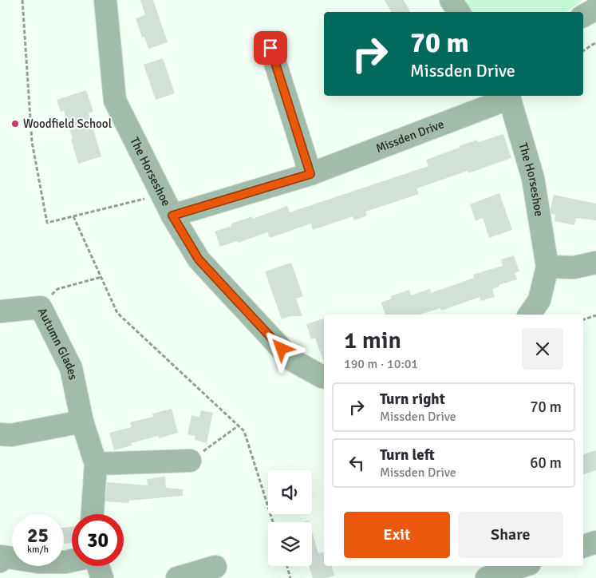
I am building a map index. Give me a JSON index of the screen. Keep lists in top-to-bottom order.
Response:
{
  "streets": {
    "street": ["Missden Drive", "The Horseshoe", "Autumn Glades"]
  },
  "crossings": [
    ["Missden Drive", "The Horseshoe"]
  ],
  "places": ["Woodfield School"],
  "page": {
    "turn": ["70 m", "Missden Drive"],
    "heading": ["1 min", "190 m · 10:01"],
    "list": [
      {
        "name": "Turn right",
        "note": "Missden Drive",
        "value": "70 m"
      },
      {
        "name": "Turn left",
        "note": "Missden Drive",
        "value": "60 m"
      }
    ],
    "buttons": ["Exit", "Share"],
    "speed": "25 km/h",
    "limit": "30"
  }
}
